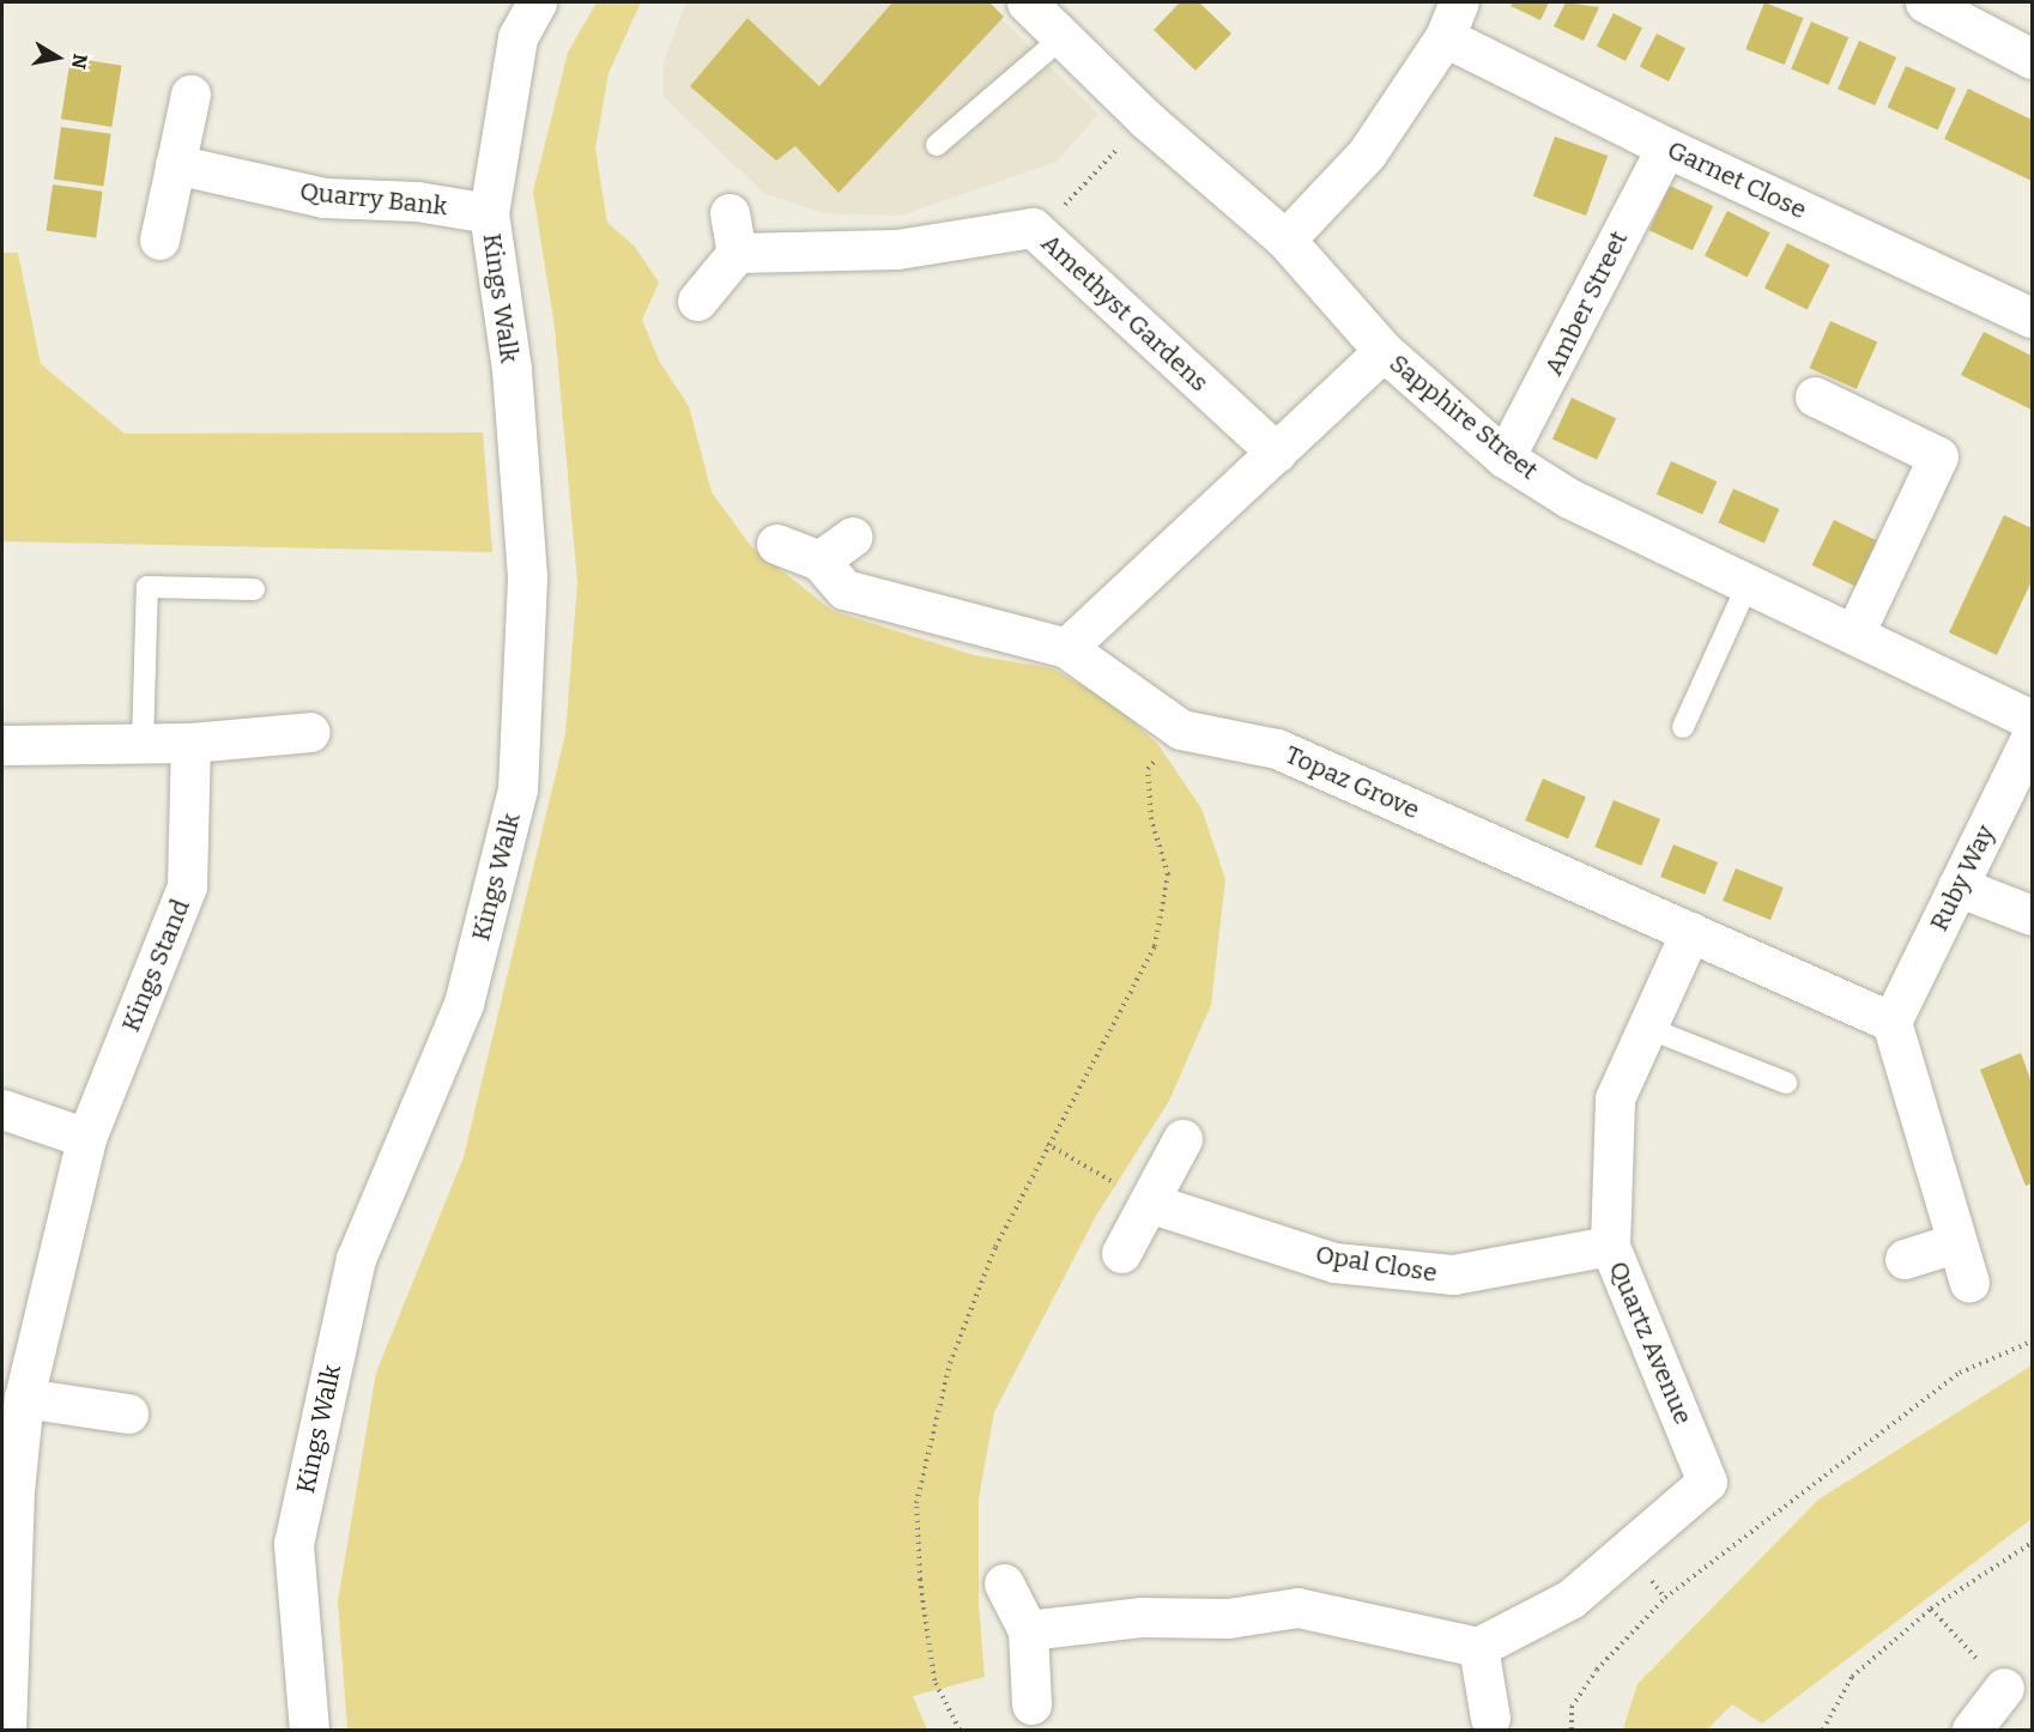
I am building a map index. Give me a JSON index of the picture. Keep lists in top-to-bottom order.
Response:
{
  "streets": {
    "street": [
      "Garnet Close",
      "Quarry Bank",
      "Kings Walk",
      "Amber Street",
      "Amethyst Gardens",
      "Sapphire Street",
      "Topaz Grove",
      "Ruby Way",
      "Kings Stand",
      "Opal Close",
      "Quartz Avenue"
    ]
  },
  "crossings": [
    ["Garnet Close", "Amber Street"],
    ["Quarry Bank", "Kings Walk"],
    ["Amber Street", "Sapphire Street"],
    ["Topaz Grove", "Ruby Way"],
    ["Topaz Grove", "Quartz Avenue"],
    ["Opal Close", "Quartz Avenue"]
  ],
  "north": "right"
}
